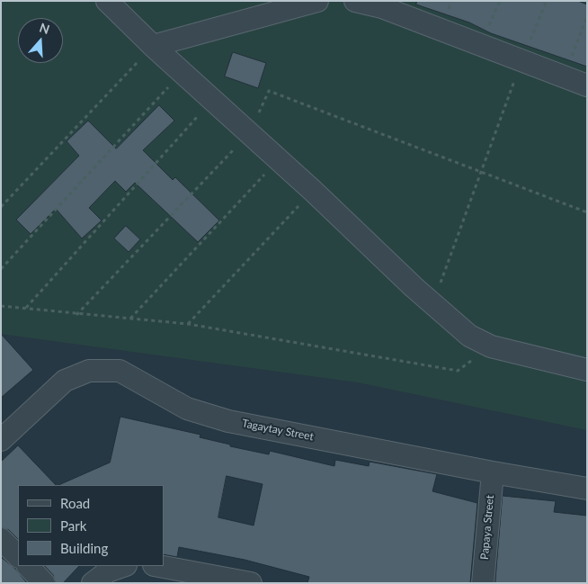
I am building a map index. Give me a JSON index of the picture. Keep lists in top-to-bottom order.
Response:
{
  "streets": {
    "street": ["Tagaytay Street", "Papaya Street"]
  },
  "crossings": [
    ["Tagaytay Street", "Papaya Street"]
  ],
  "legend": ["Road", "Park", "Building"],
  "north": "top"
}
